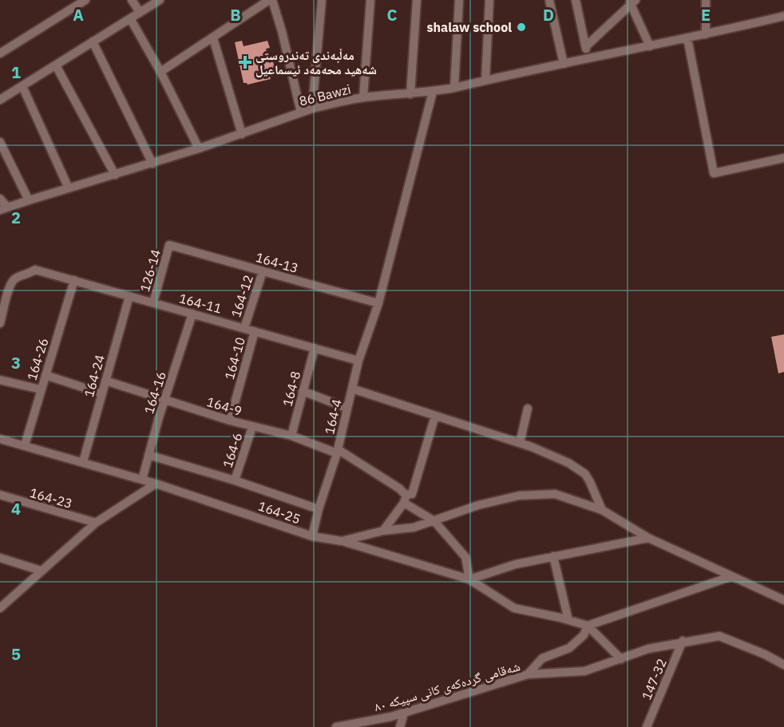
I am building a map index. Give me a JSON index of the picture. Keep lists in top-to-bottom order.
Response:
{
  "streets": {
    "street": [
      "86 Bawzi",
      "164-13",
      "126-14",
      "164-12",
      "164-11",
      "164-10",
      "164-26",
      "164-24",
      "164-8",
      "164-16",
      "164-9",
      "164-4",
      "164-6",
      "164-23",
      "164-25",
      "147-32",
      "شەقامی گردەکەی کانی سپیکە ٨٠"
    ]
  },
  "crossings": [
    ["86 Bawzi", "164-4"],
    ["164-13", "126-14"],
    ["164-13", "164-12"],
    ["164-13", "164-4"],
    ["126-14", "164-11"],
    ["164-12", "164-11"],
    ["164-11", "164-10"],
    ["164-11", "164-26"],
    ["164-11", "164-24"],
    ["164-11", "164-8"],
    ["164-11", "164-16"],
    ["164-11", "164-4"],
    ["164-10", "164-9"],
    ["164-26", "164-25"],
    ["164-24", "164-9"],
    ["164-24", "164-25"],
    ["164-8", "164-9"],
    ["164-16", "164-9"],
    ["164-16", "164-25"],
    ["164-9", "164-4"],
    ["164-9", "164-6"],
    ["164-9", "164-25"],
    ["164-4", "164-25"],
    ["147-32", "شەقامی گردەکەی کانی سپیکە ٨٠"]
  ],
  "places": {
    "other": ["shalaw school"],
    "health": ["مەڵبەندی تەندروستی شەهید محەمەد ئیسماعیل"]
  },
  "grid": {
    "columns": [
      "A",
      "B",
      "C",
      "D",
      "E"
    ],
    "rows": [
      "1",
      "2",
      "3",
      "4",
      "5"
    ]
  }
}
